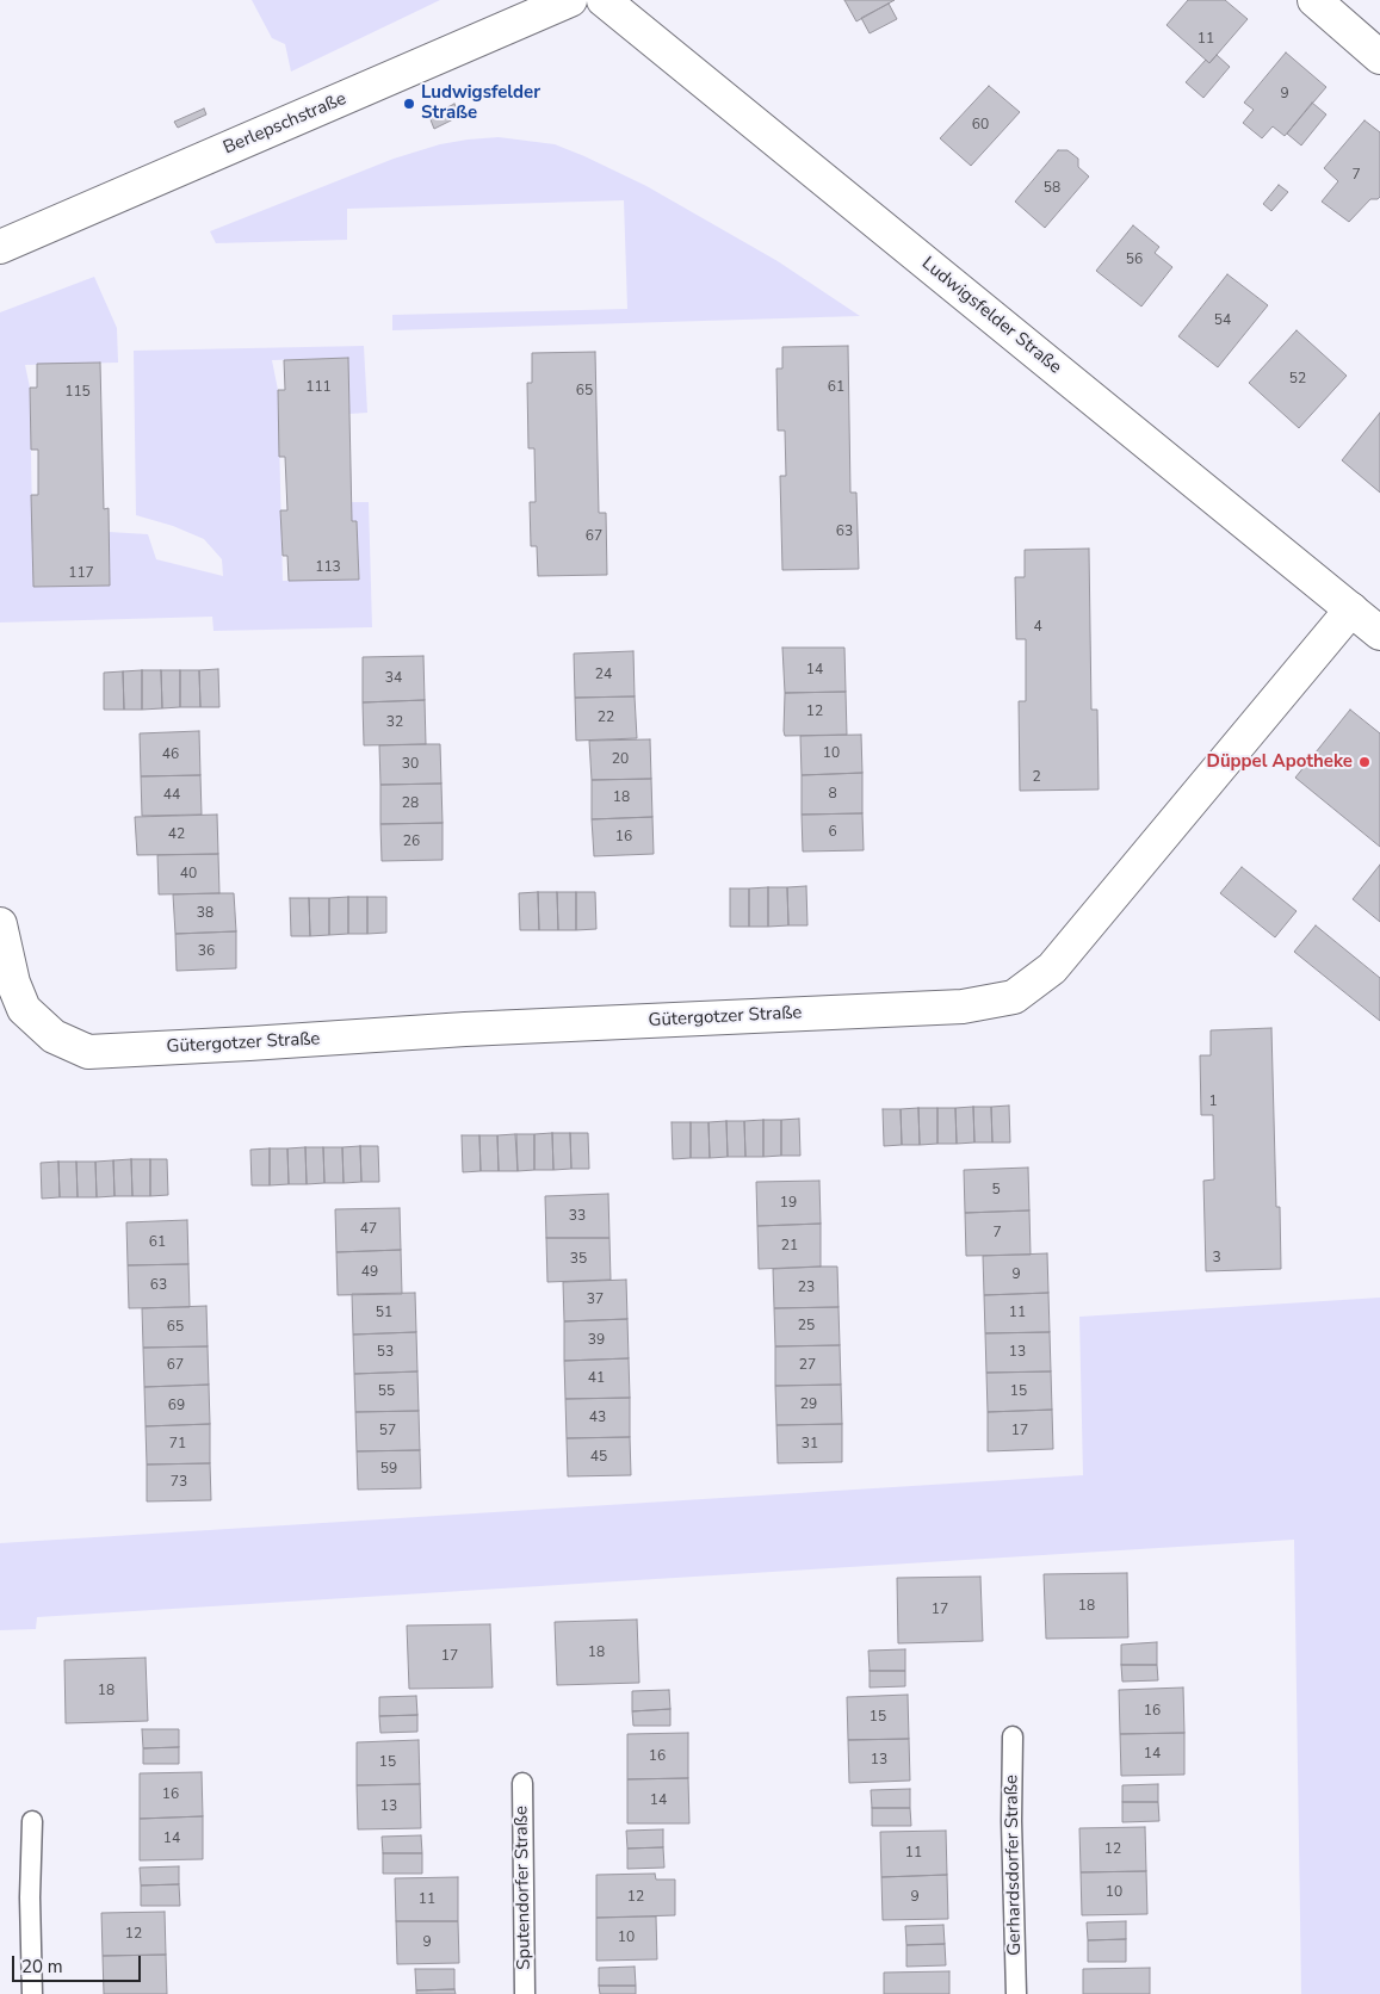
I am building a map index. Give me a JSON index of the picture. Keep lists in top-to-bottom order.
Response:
{
  "streets": {
    "street": ["Berlepschstraße", "Ludwigsfelder Straße", "Gütergotzer Straße"],
    "lane": ["Gerhardsdorfer Straße", "Sputendorfer Straße"]
  },
  "crossings": [
    ["Ludwigsfelder Straße", "Gütergotzer Straße"]
  ],
  "places": ["Ludwigsfelder Straße", "Düppel Apotheke"],
  "house_numbers": [
    "11",
    "9",
    "60",
    "7",
    "58",
    "56",
    "54",
    "52",
    "111",
    "61",
    "65",
    "115",
    "63",
    "67",
    "113",
    "117",
    "4",
    "14",
    "24",
    "34",
    "12",
    "22",
    "32",
    "10",
    "46",
    "20",
    "30",
    "2",
    "8",
    "44",
    "18",
    "28",
    "6",
    "42",
    "16",
    "26",
    "40",
    "38",
    "36",
    "1",
    "5",
    "19",
    "33",
    "47",
    "7",
    "61",
    "21",
    "3",
    "35",
    "49",
    "9",
    "63",
    "23",
    "37",
    "51",
    "11",
    "25",
    "65",
    "39",
    "53",
    "13",
    "67",
    "27",
    "41",
    "55",
    "15",
    "29",
    "69",
    "43",
    "57",
    "17",
    "71",
    "31",
    "45",
    "59",
    "73",
    "18",
    "17",
    "18",
    "17",
    "18",
    "16",
    "15",
    "14",
    "16",
    "13",
    "15",
    "16",
    "14",
    "13",
    "14",
    "12",
    "11",
    "10",
    "12",
    "9",
    "11",
    "12",
    "10",
    "9"
  ],
  "scale_bar": "20 m"
}
